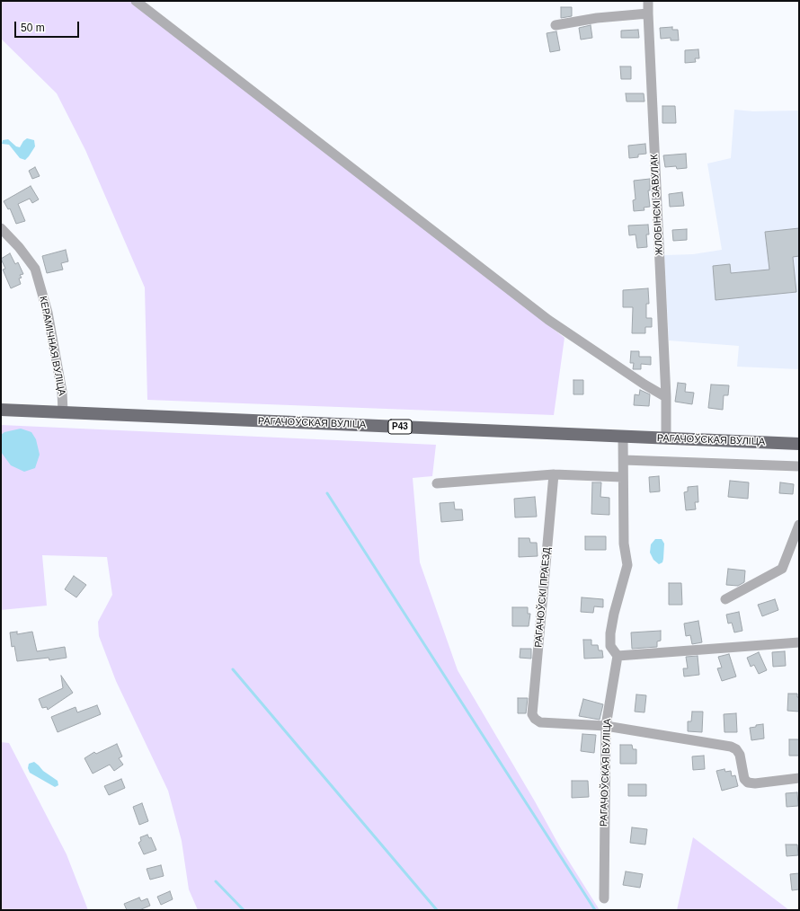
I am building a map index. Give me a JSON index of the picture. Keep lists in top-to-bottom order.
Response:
{
  "streets": {
    "main road": ["РАГАЧОЎСКАЯ ВУЛІЦА", "Р43"],
    "street": ["ЖЛОБІНСКІ ЗАВУЛАК", "КЕРАМІЧНАЯ ВУЛІЦА", "РАГАЧОЎСКІ ПРАЕЗД"]
  },
  "crossings": [
    ["ЖЛОБІНСКІ ЗАВУЛАК", "РАГАЧОЎСКАЯ ВУЛІЦА"],
    ["КЕРАМІЧНАЯ ВУЛІЦА", "РАГАЧОЎСКАЯ ВУЛІЦА"],
    ["РАГАЧОЎСКАЯ ВУЛІЦА", "РАГАЧОЎСКІ ПРАЕЗД"]
  ],
  "scale_bar": "50 m"
}
